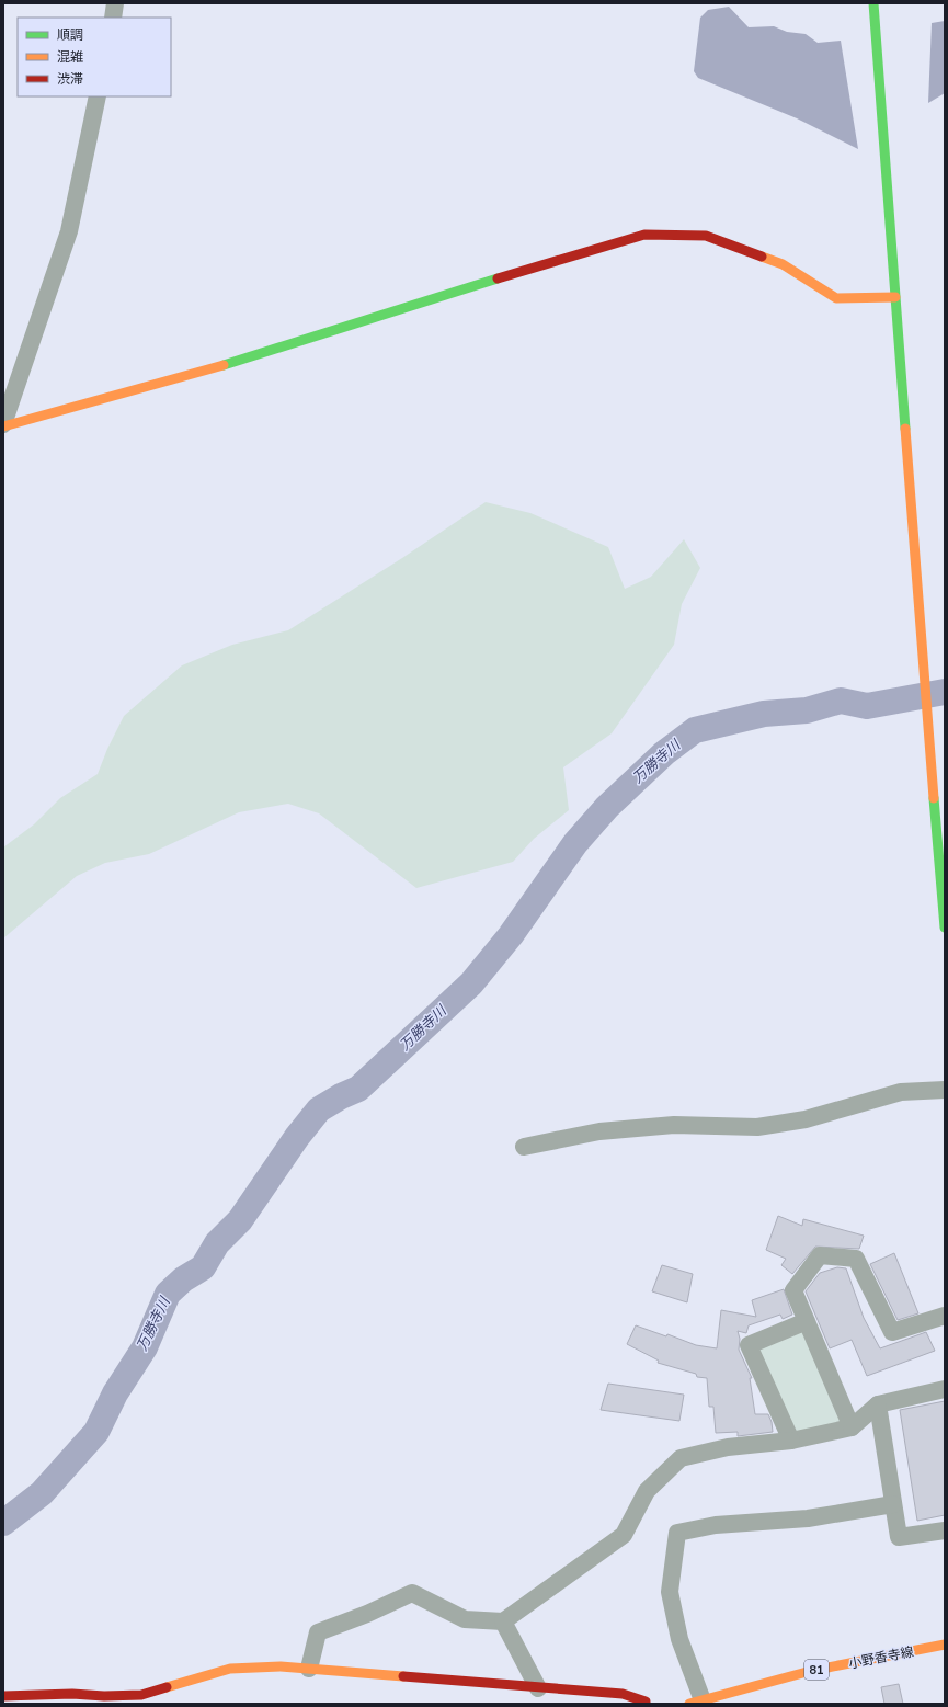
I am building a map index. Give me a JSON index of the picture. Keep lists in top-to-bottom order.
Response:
{
  "streets": {
    "street": ["小野香寺線", "81"]
  },
  "water": ["万勝寺川"],
  "legend": ["順調", "混雑", "渋滞"]
}
